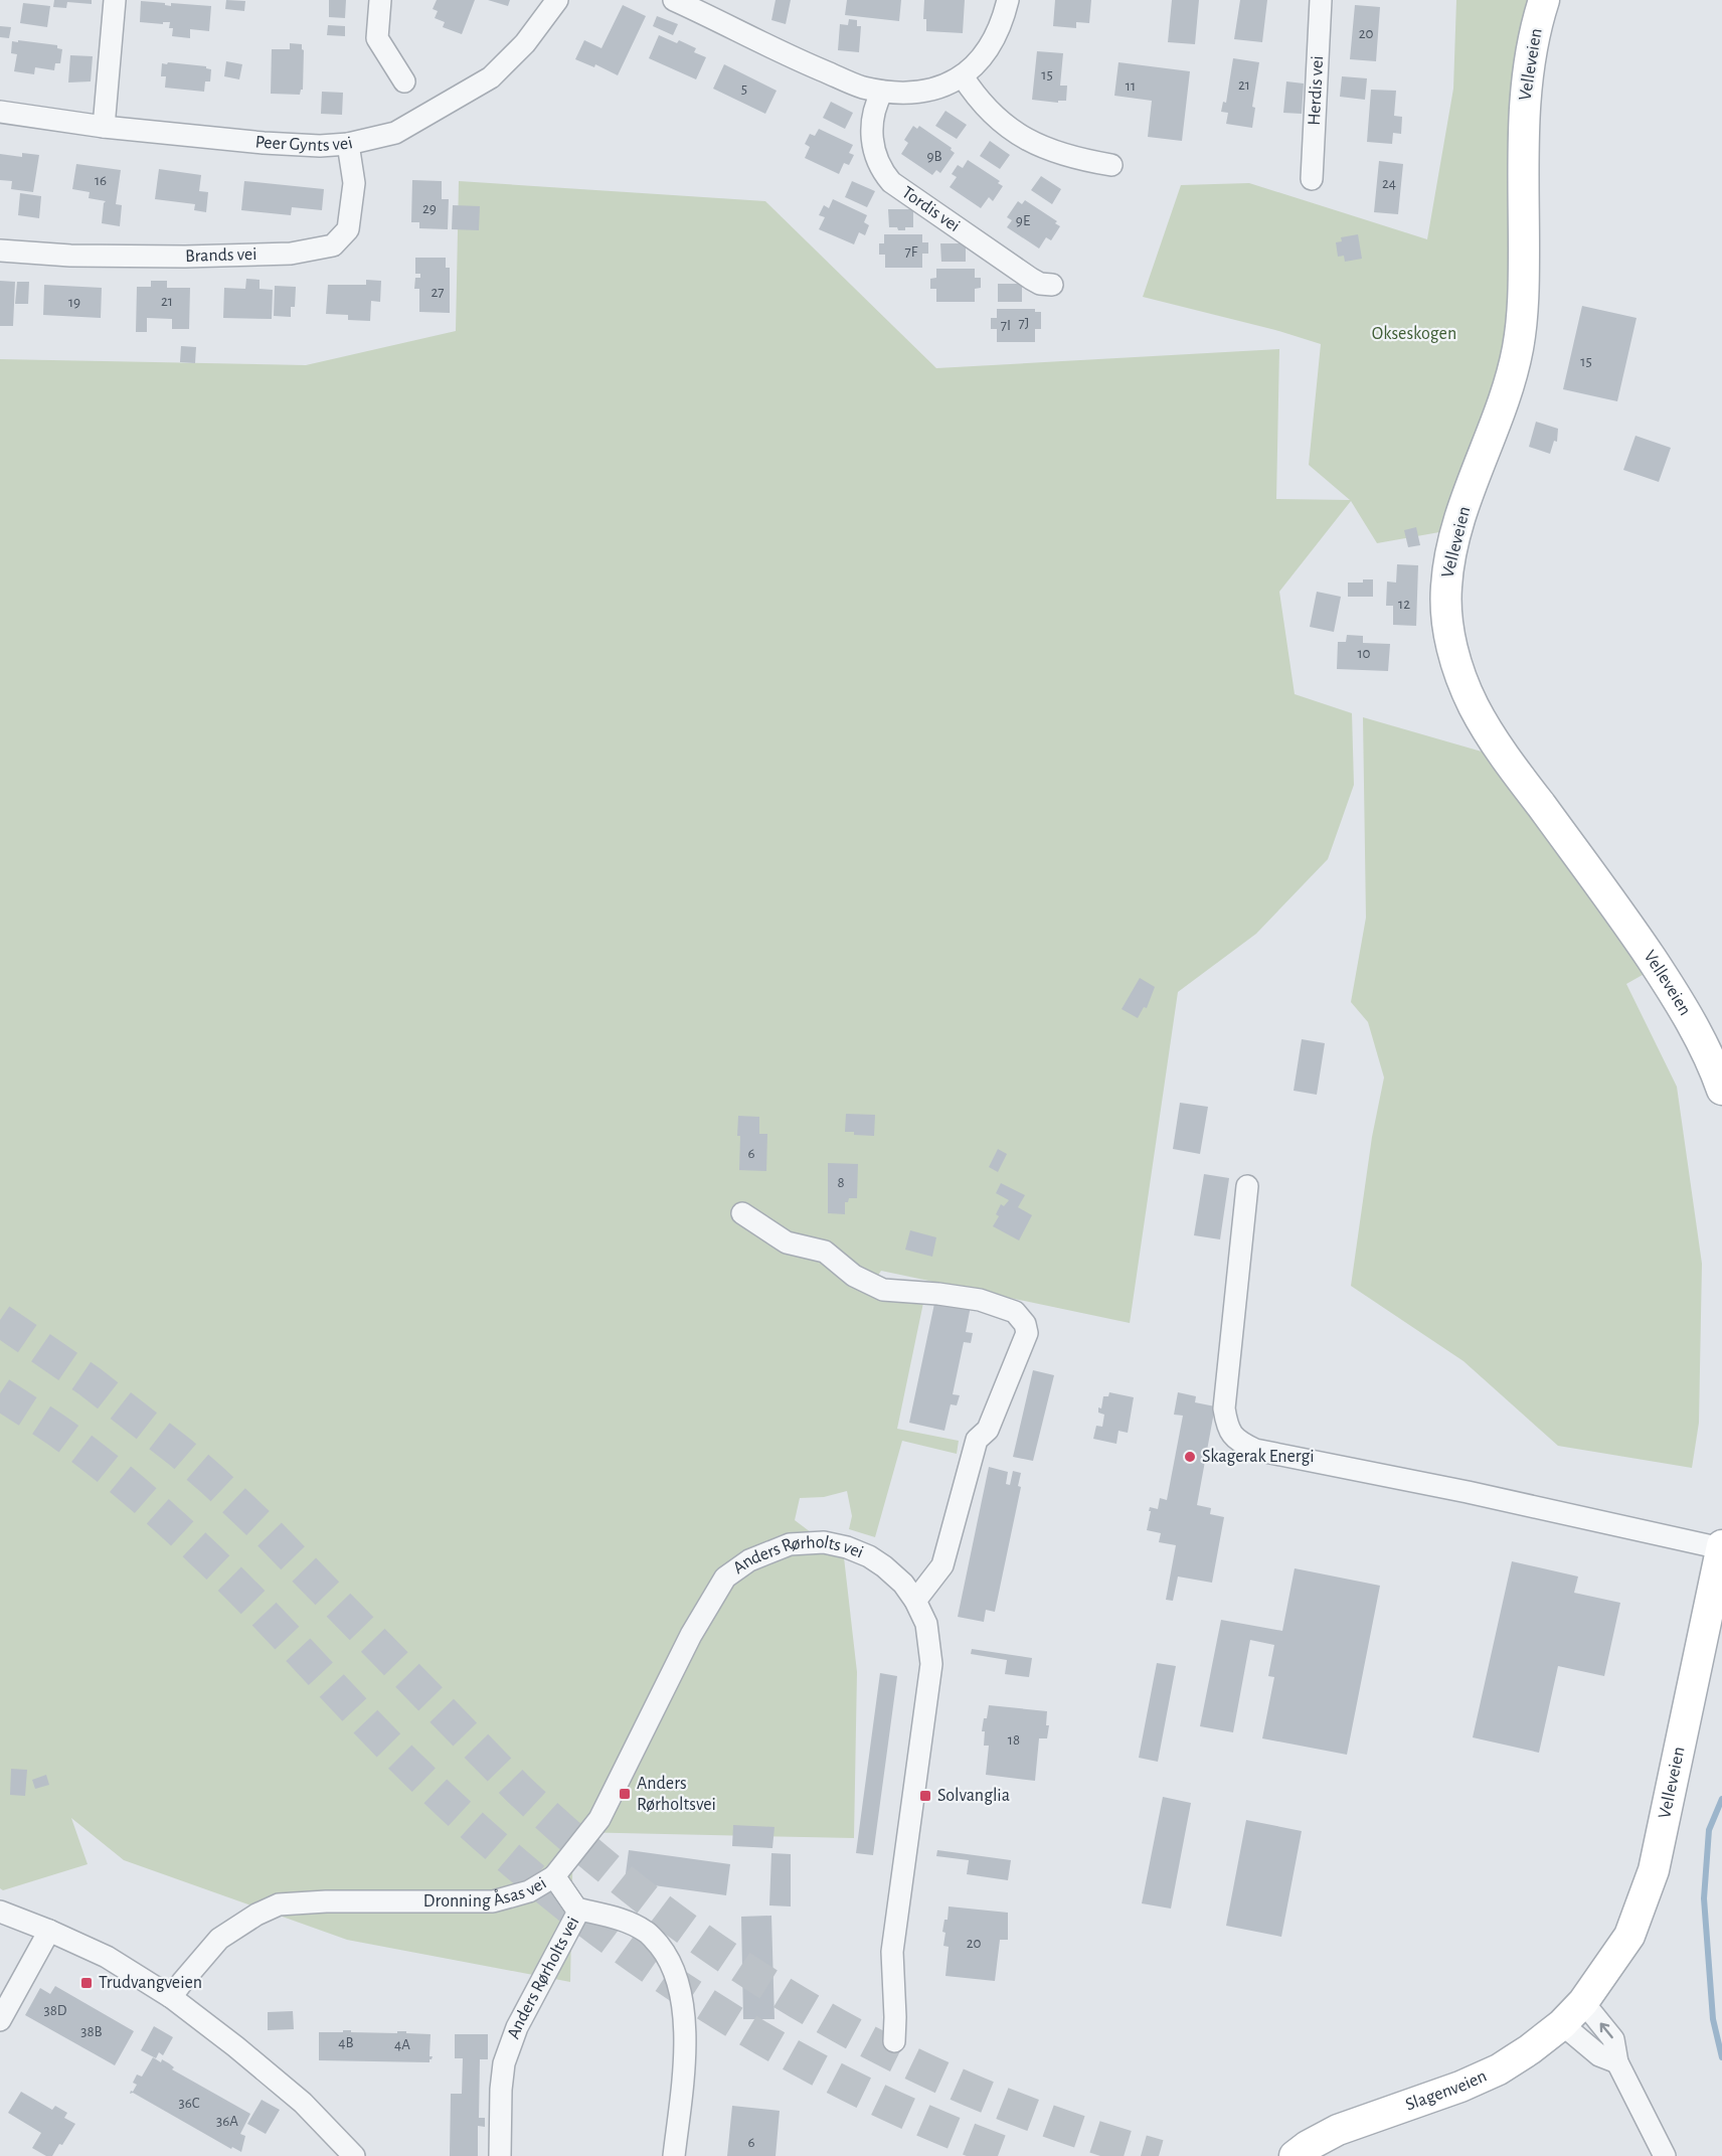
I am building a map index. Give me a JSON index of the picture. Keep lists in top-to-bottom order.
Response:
{
  "streets": {
    "main road": ["Velleveien", "Slagenveien"],
    "street": [
      "Herdis vei",
      "Peer Gynts vei",
      "Tordis vei",
      "Brands vei",
      "Anders Rørholts vei",
      "Dronning Åsas vei"
    ]
  },
  "crossings": [
    ["Velleveien", "Slagenveien"],
    ["Peer Gynts vei", "Brands vei"],
    ["Anders Rørholts vei", "Dronning Åsas vei"]
  ],
  "parks": ["Okseskogen"],
  "places": {
    "other": ["Skagerak Energi"],
    "transit": ["Anders Rørholtsvei", "Solvanglia", "Trudvangveien"]
  },
  "house_numbers": [
    "20",
    "15",
    "21",
    "11",
    "5",
    "9B",
    "16",
    "24",
    "29",
    "9E",
    "7F",
    "27",
    "21",
    "19",
    "7J",
    "7I",
    "15",
    "12",
    "10",
    "6",
    "8",
    "18",
    "20",
    "38D",
    "38B",
    "4B",
    "4A",
    "36C",
    "36A",
    "6"
  ]
}
